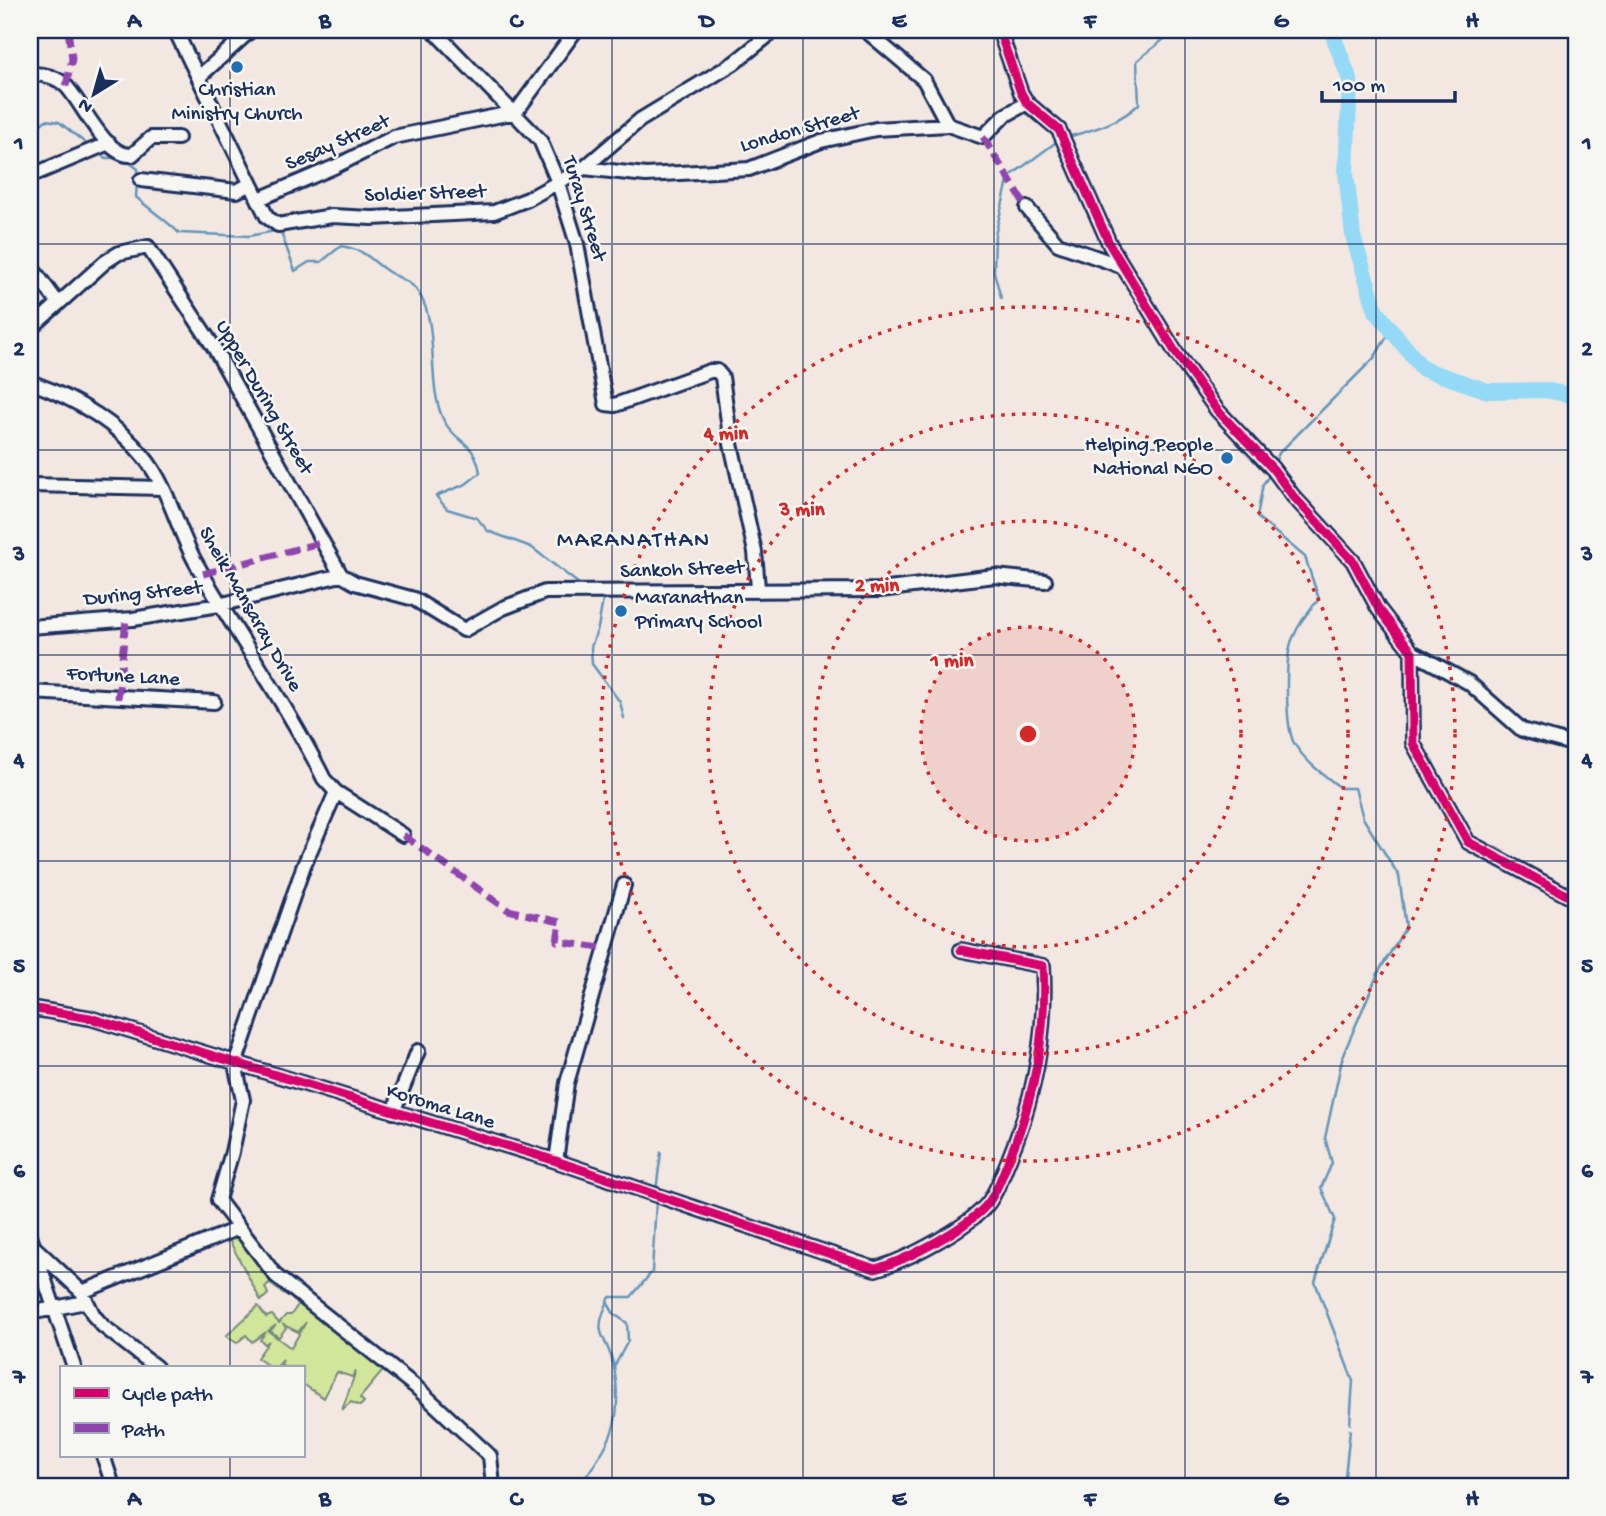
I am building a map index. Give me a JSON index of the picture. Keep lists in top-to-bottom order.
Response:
{
  "streets": {
    "street": [
      "London Street",
      "Sesay Street",
      "Soldier Street",
      "Turay Street",
      "Upper During Street",
      "Sankoh Street",
      "During Street",
      "Sheik Mansaray Drive",
      "Fortune Lane",
      "Koroma Lane"
    ]
  },
  "crossings": [
    ["London Street", "Soldier Street"],
    ["Sesay Street", "Soldier Street"],
    ["Sesay Street", "Turay Street"],
    ["Soldier Street", "Turay Street"],
    ["Turay Street", "Sankoh Street"],
    ["Upper During Street", "Sankoh Street"],
    ["Upper During Street", "During Street"],
    ["Sankoh Street", "During Street"],
    ["During Street", "Sheik Mansaray Drive"]
  ],
  "districts": ["MARANATHAN"],
  "places": ["Christian Ministry Church", "Helping People National NGO", "Maranathan Primary School"],
  "legend": ["Cycle path", "Path"],
  "scale_bar": "100 m",
  "north": "bottom left",
  "grid": {
    "columns": [
      "A",
      "B",
      "C",
      "D",
      "E",
      "F",
      "G",
      "H"
    ],
    "rows": [
      "1",
      "2",
      "3",
      "4",
      "5",
      "6",
      "7"
    ]
  },
  "rings": [
    "4 min",
    "3 min",
    "2 min",
    "1 min"
  ]
}
